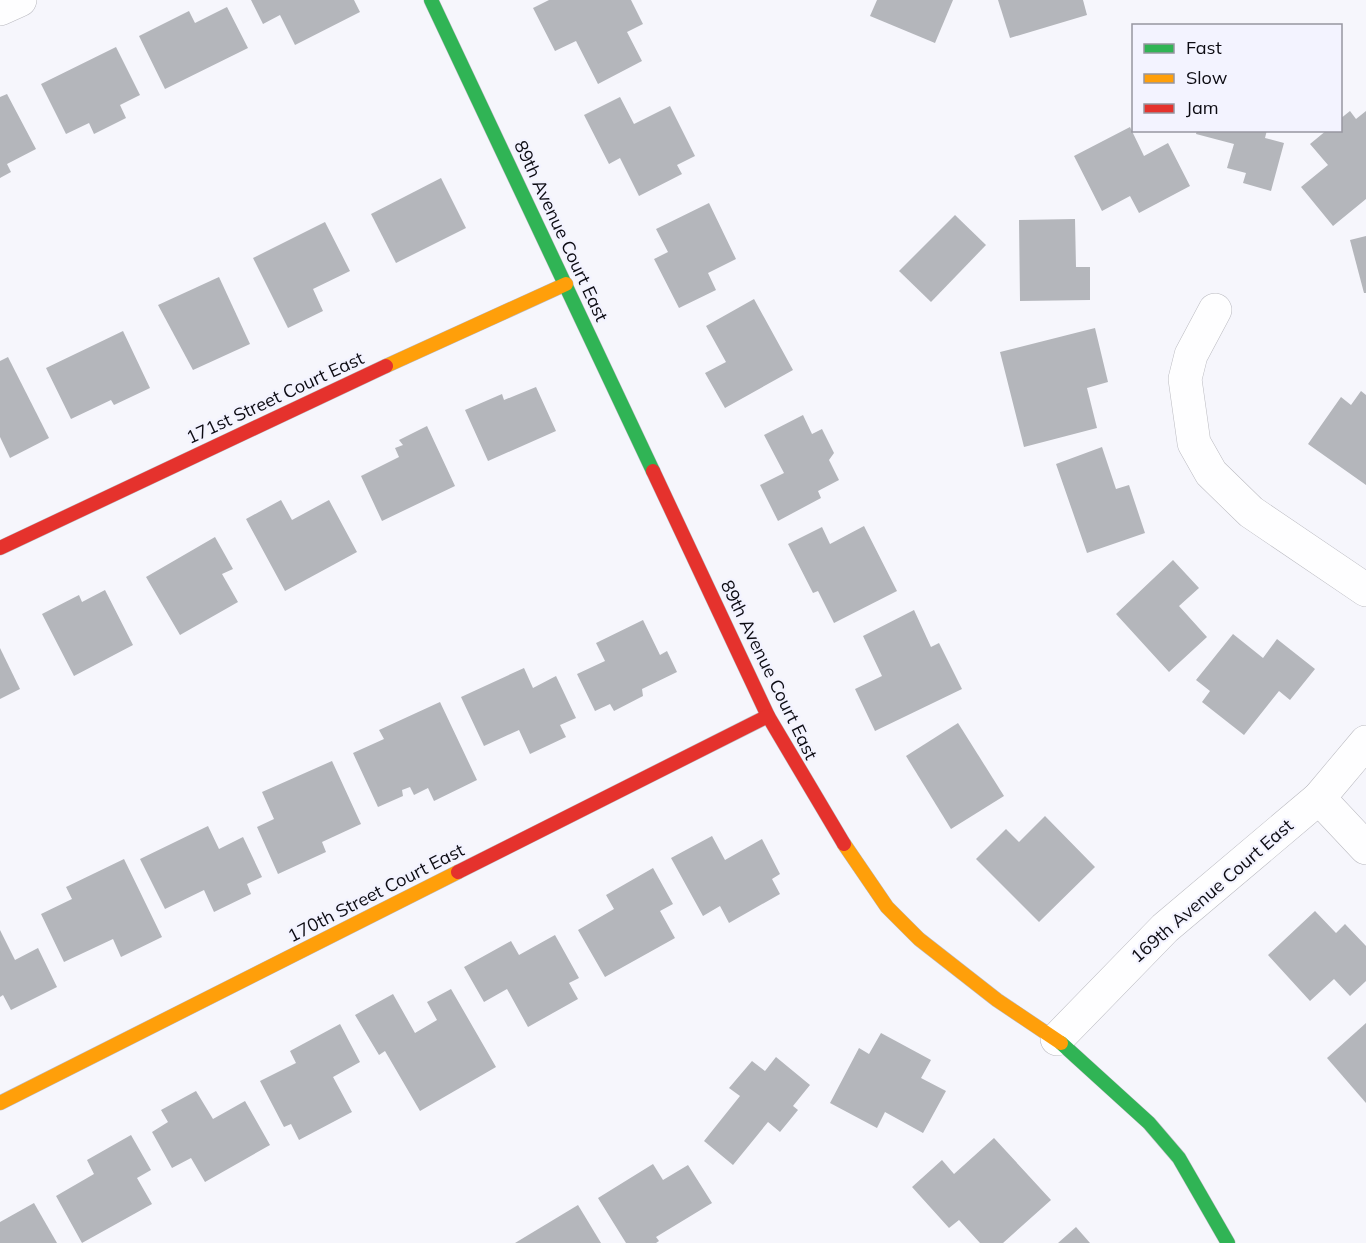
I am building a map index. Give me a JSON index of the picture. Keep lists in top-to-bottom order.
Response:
{
  "streets": {
    "street": [
      "89th Avenue Court East",
      "171st Street Court East",
      "169th Avenue Court East",
      "170th Street Court East"
    ]
  },
  "crossings": [
    ["89th Avenue Court East", "171st Street Court East"],
    ["89th Avenue Court East", "169th Avenue Court East"],
    ["89th Avenue Court East", "170th Street Court East"]
  ],
  "legend": ["Fast", "Slow", "Jam"]
}
